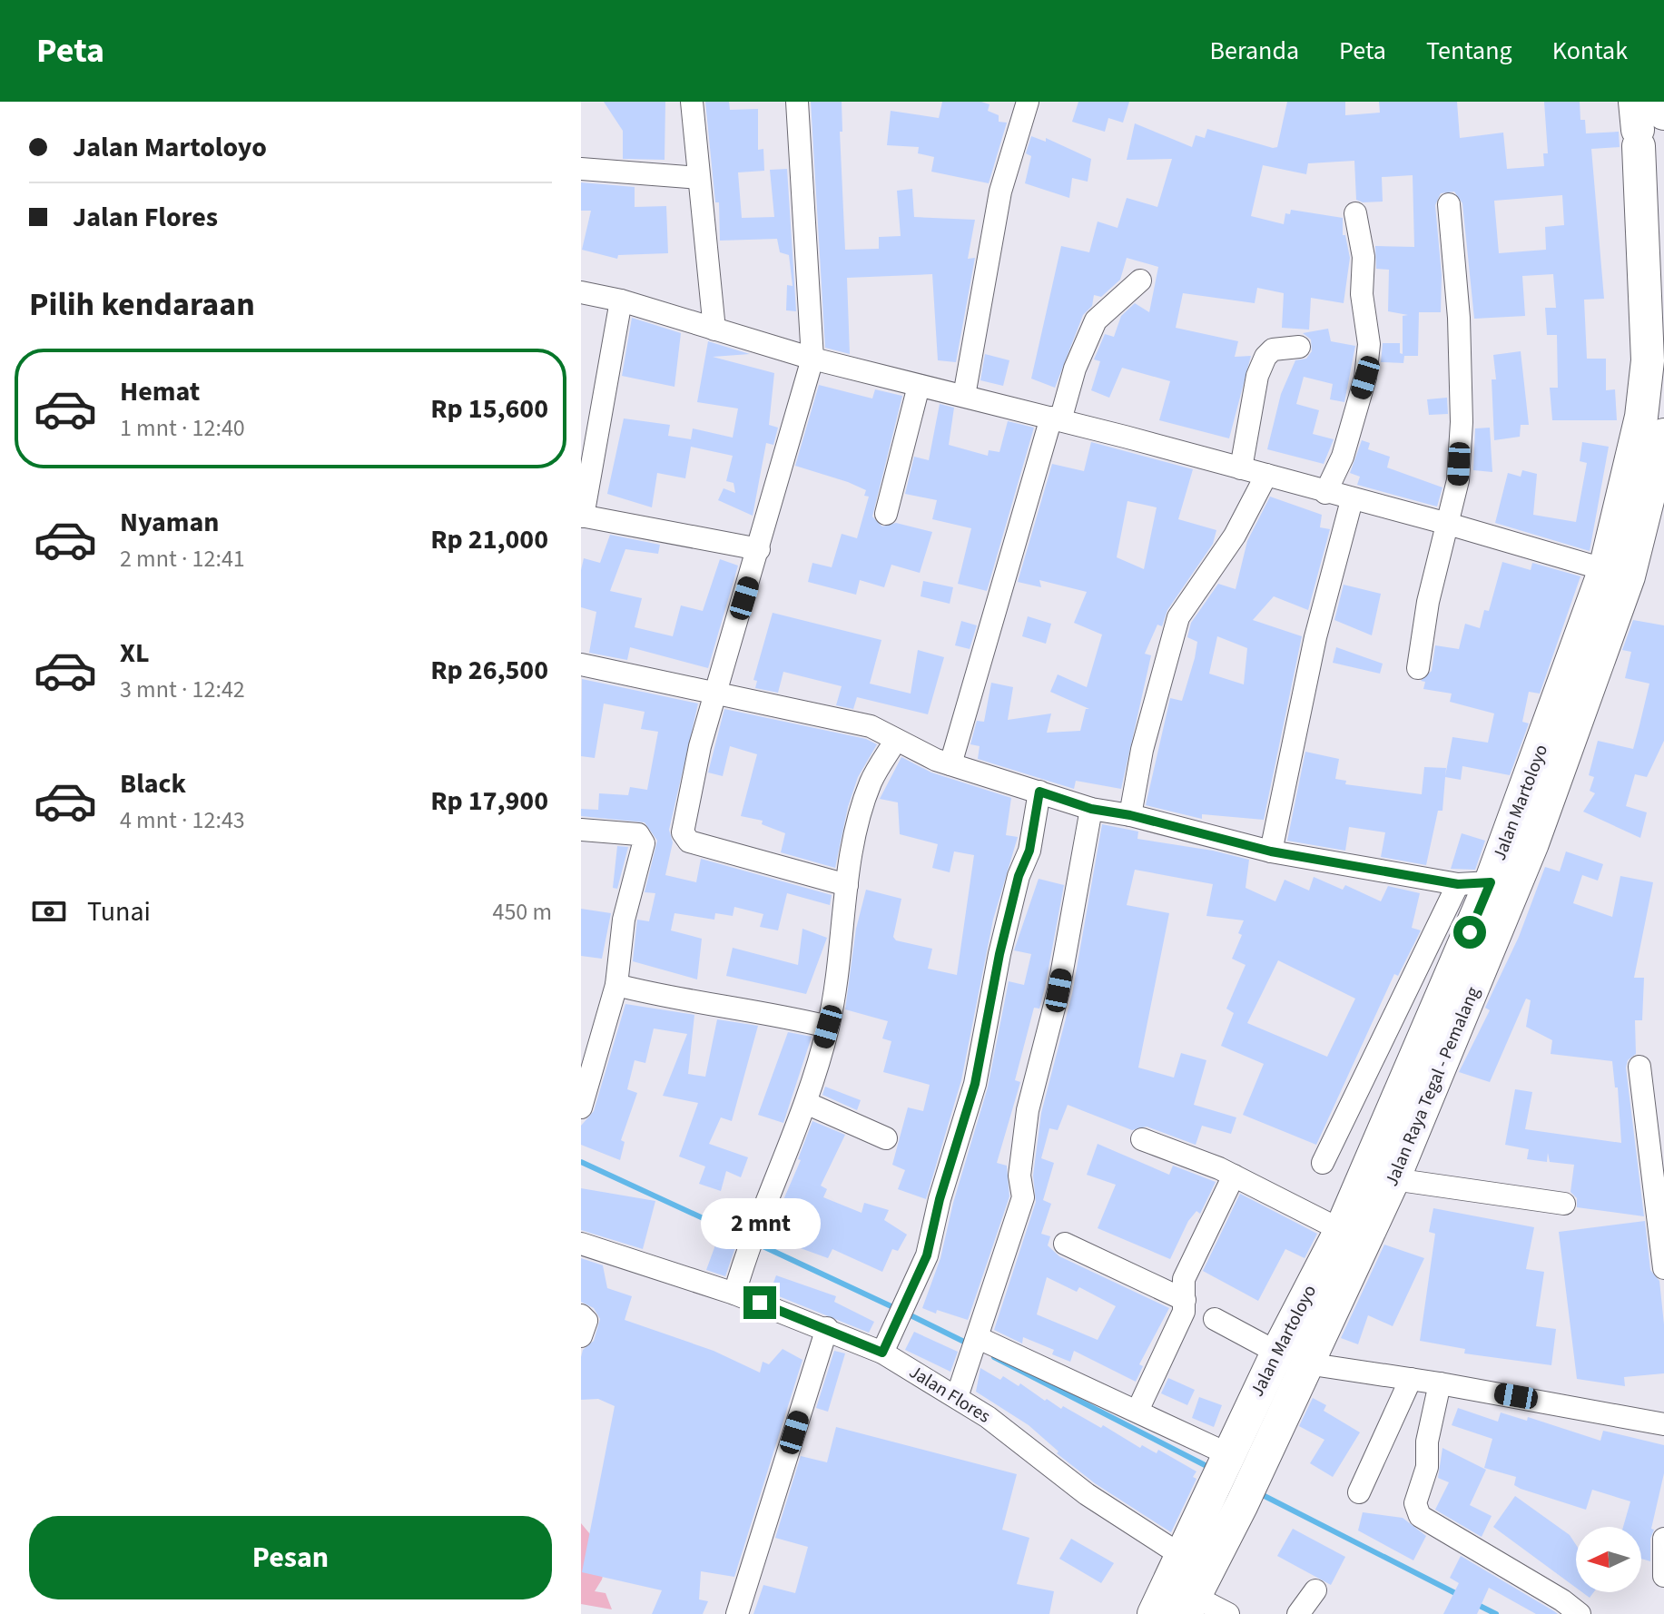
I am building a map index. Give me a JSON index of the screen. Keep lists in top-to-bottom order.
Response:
{
  "streets": {
    "highway": ["Jalan Martoloyo", "Jalan Raya Tegal - Pemalang"],
    "street": ["Jalan Flores"]
  },
  "crossings": [
    ["Jalan Martoloyo", "Jalan Raya Tegal - Pemalang"],
    ["Jalan Raya Tegal - Pemalang", "Jalan Flores"]
  ],
  "north": "left",
  "page": {
    "header": "Peta",
    "nav": [
      "Beranda",
      "Peta",
      "Tentang",
      "Kontak"
    ],
    "banner": ["Jalan Martoloyo", "Jalan Flores"],
    "heading": "Pilih kendaraan",
    "list": [
      {
        "name": "Hemat",
        "note": "1 mnt · 12:40",
        "value": "Rp 15,600"
      },
      {
        "name": "Nyaman",
        "note": "2 mnt · 12:41",
        "value": "Rp 21,000"
      },
      {
        "name": "XL",
        "note": "3 mnt · 12:42",
        "value": "Rp 26,500"
      },
      {
        "name": "Black",
        "note": "4 mnt · 12:43",
        "value": "Rp 17,900"
      }
    ],
    "pay": ["Tunai", "450 m"],
    "bubble": "2 mnt",
    "buttons": "Pesan"
  }
}
